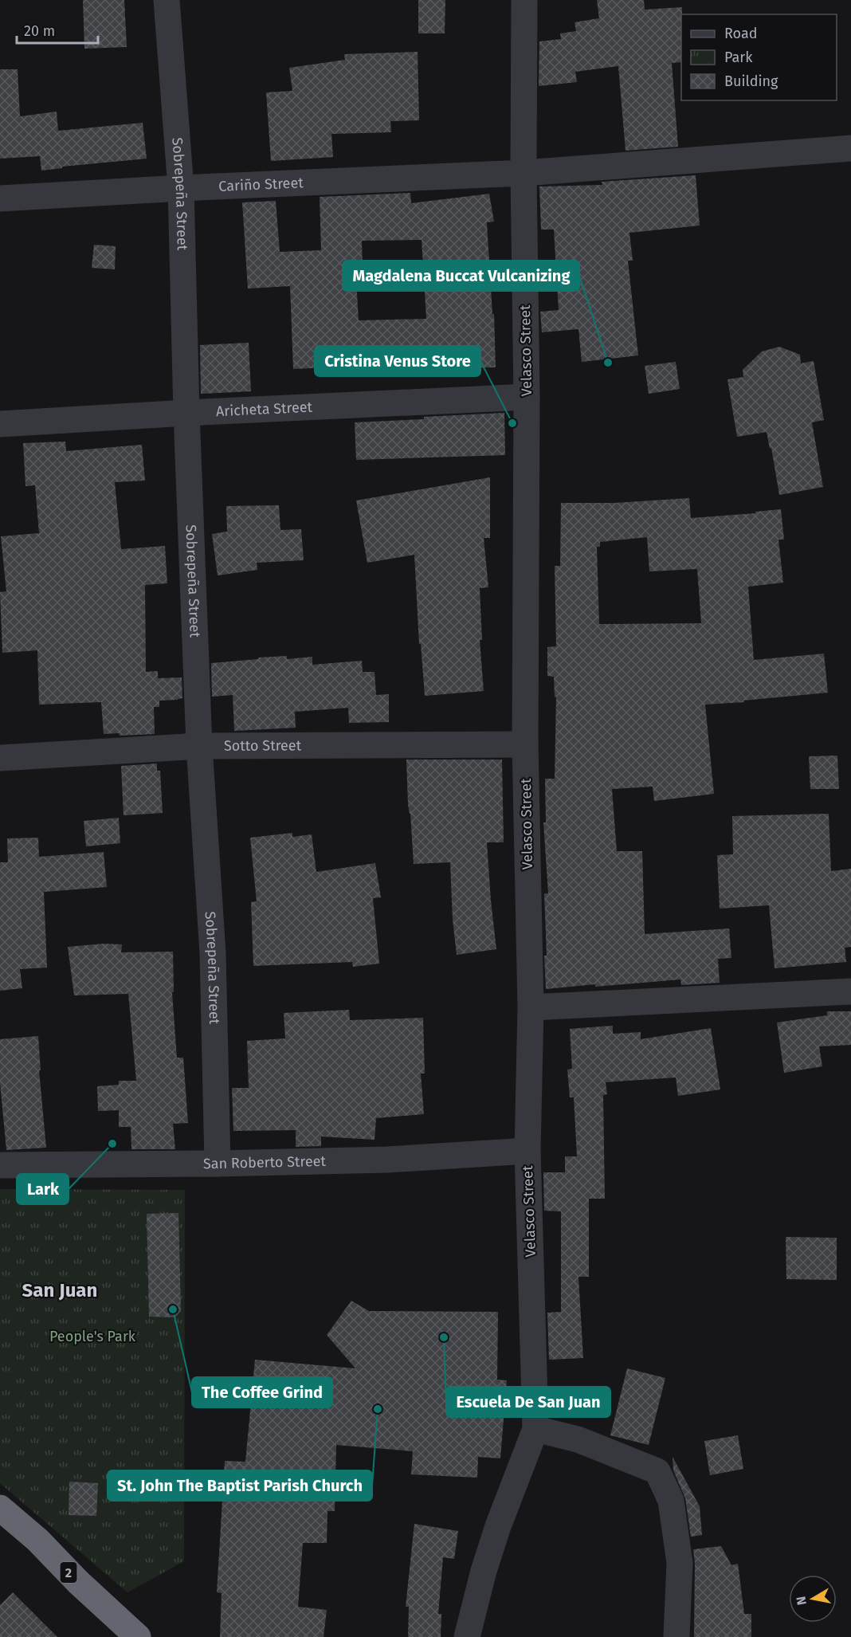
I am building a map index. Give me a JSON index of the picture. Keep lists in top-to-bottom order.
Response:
{
  "streets": {
    "highway": ["2"],
    "street": [
      "Cariño Street",
      "Sobrepeña Street",
      "Velasco Street",
      "Aricheta Street",
      "Sotto Street",
      "San Roberto Street"
    ]
  },
  "crossings": [
    ["Cariño Street", "Sobrepeña Street"],
    ["Cariño Street", "Velasco Street"],
    ["Sobrepeña Street", "Aricheta Street"],
    ["Sobrepeña Street", "Sotto Street"],
    ["Sobrepeña Street", "San Roberto Street"],
    ["Velasco Street", "Aricheta Street"],
    ["Velasco Street", "Sotto Street"],
    ["Velasco Street", "San Roberto Street"]
  ],
  "districts": ["San Juan"],
  "parks": ["People's Park"],
  "places": [
    "Magdalena Buccat Vulcanizing",
    "Cristina Venus Store",
    "Lark",
    "The Coffee Grind",
    "Escuela De San Juan",
    "St. John The Baptist Parish Church"
  ],
  "legend": ["Road", "Park", "Building"],
  "scale_bar": "20 m",
  "north": "left"
}
